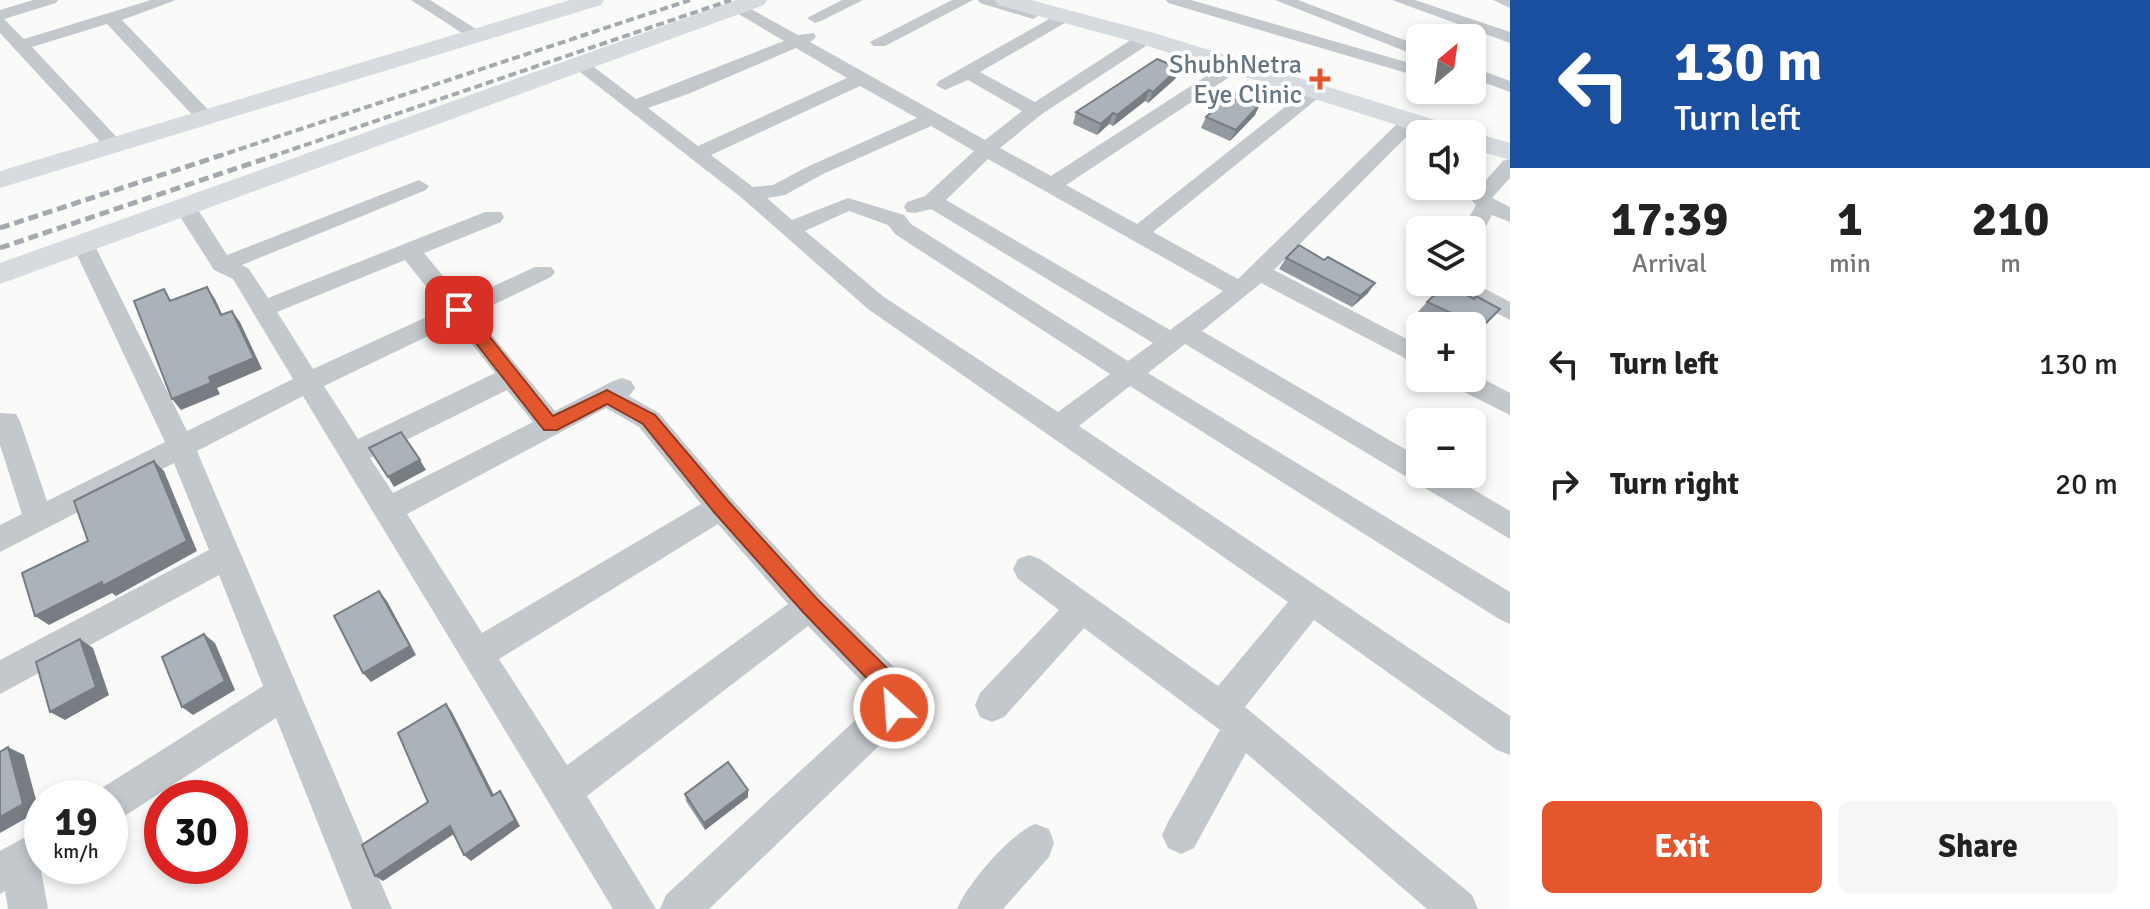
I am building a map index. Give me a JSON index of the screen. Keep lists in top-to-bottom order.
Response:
{
  "places": {
    "health": ["ShubhNetra Eye Clinic"]
  },
  "north": "top right",
  "page": {
    "turn": ["130 m", "Turn left"],
    "map_buttons": ["+", "−"],
    "eta": [
      "17:39",
      "Arrival",
      "1",
      "min",
      "210",
      "m"
    ],
    "list": [
      {
        "name": "Turn left",
        "value": "130 m"
      },
      {
        "name": "Turn right",
        "value": "20 m"
      }
    ],
    "speed": "19 km/h",
    "limit": "30",
    "buttons": ["Exit", "Share"]
  }
}
